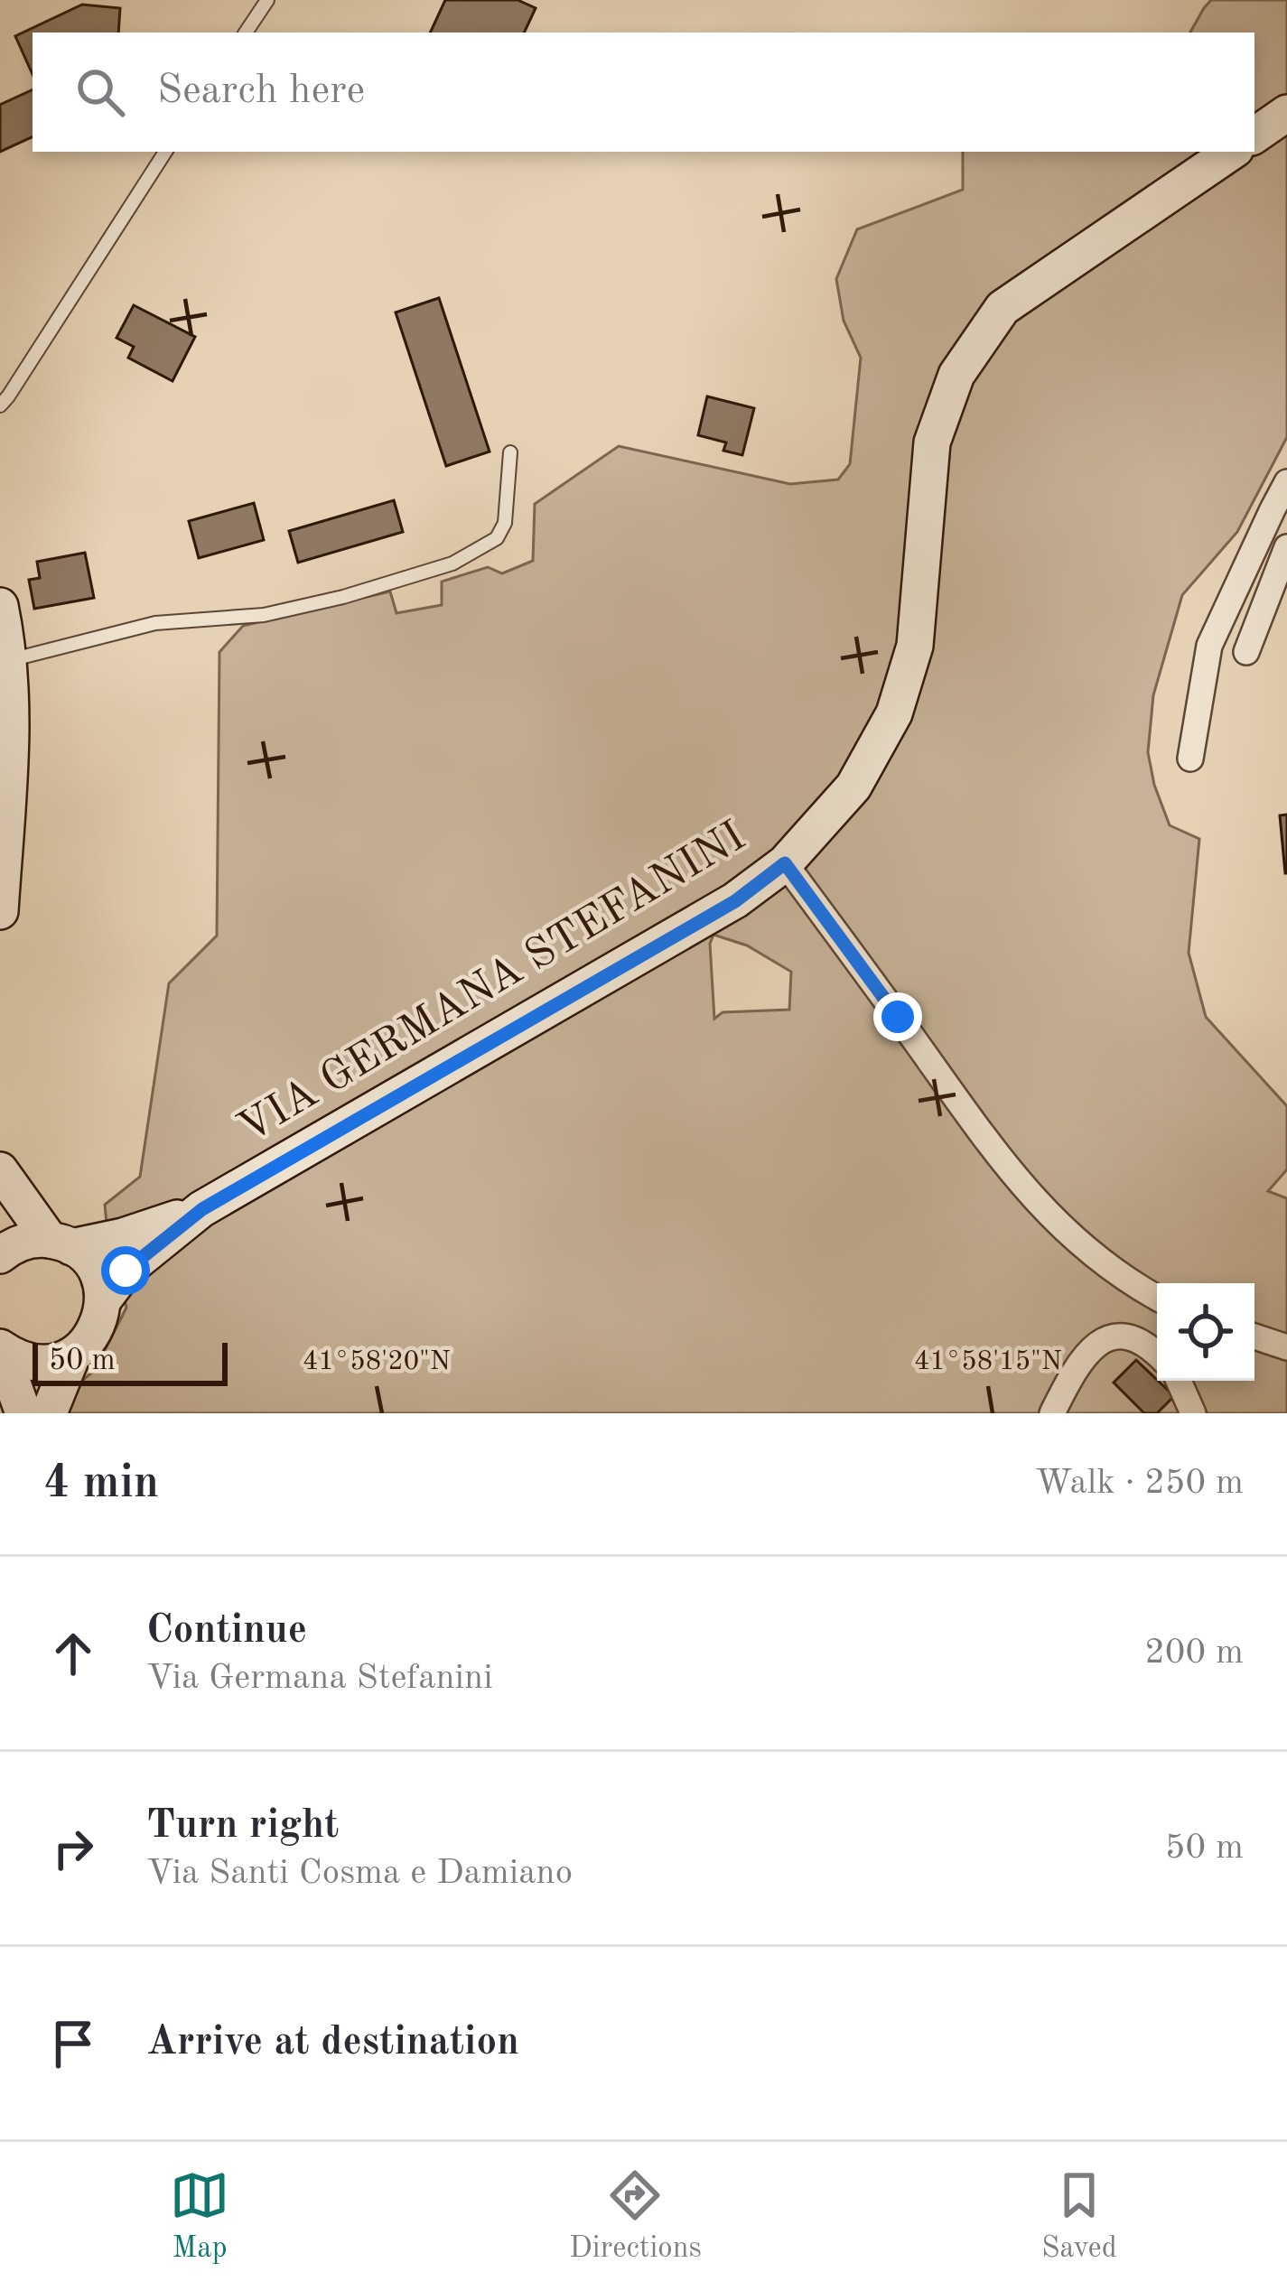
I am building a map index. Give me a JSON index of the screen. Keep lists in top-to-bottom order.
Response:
{
  "streets": {
    "street": ["VIA GERMANA STEFANINI"]
  },
  "scale_bar": "50 m",
  "page": {
    "search": "Search here",
    "scale": "50 m",
    "heading": ["4 min", "Walk · 250 m"],
    "list": [
      ["Continue", "Via Germana Stefanini", "200 m"],
      ["Turn right", "Via Santi Cosma e Damiano", "50 m"],
      "Arrive at destination"
    ],
    "nav": ["Map", "Directions", "Saved"]
  },
  "coordinates": ["41°58'20\"N", "41°58'15\"N"]
}
